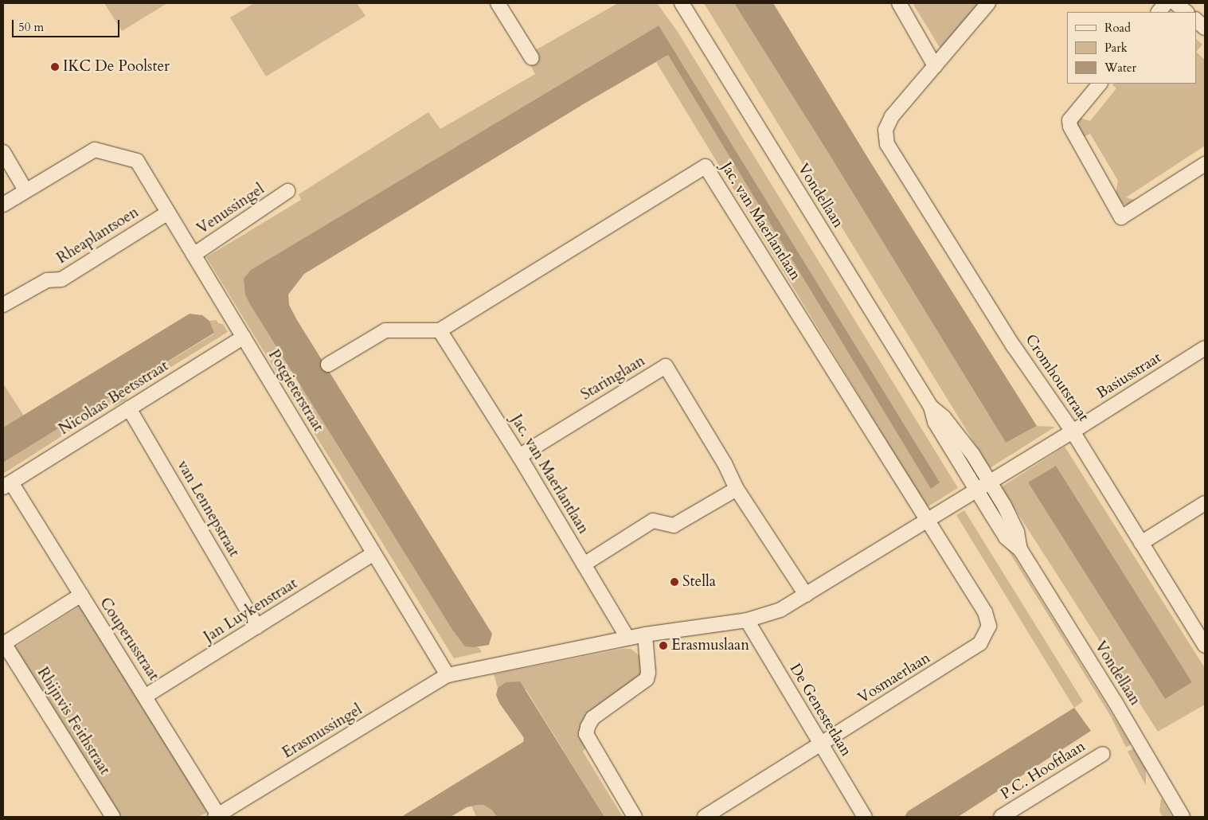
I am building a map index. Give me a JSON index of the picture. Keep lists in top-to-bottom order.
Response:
{
  "streets": {
    "street": [
      "Vondellaan",
      "Venussingel",
      "Jac. van Maerlantlaan",
      "Rheaplantsoen",
      "Basiusstraat",
      "Staringlaan",
      "Cromhoutstraat",
      "Potgieterstraat",
      "Nicolaas Beetsstraat",
      "van Lennepstraat",
      "Jan Luykenstraat",
      "Couperusstraat",
      "Vosmaerlaan",
      "De Genestetlaan",
      "Rhijnvis Feithstraat",
      "Erasmussingel",
      "P.C. Hooftlaan"
    ]
  },
  "crossings": [
    ["Vondellaan", "Basiusstraat"],
    ["Venussingel", "Potgieterstraat"],
    ["Jac. van Maerlantlaan", "Staringlaan"],
    ["Jac. van Maerlantlaan", "Vosmaerlaan"],
    ["Rheaplantsoen", "Potgieterstraat"],
    ["Basiusstraat", "Cromhoutstraat"],
    ["Potgieterstraat", "Nicolaas Beetsstraat"],
    ["Potgieterstraat", "Jan Luykenstraat"],
    ["Potgieterstraat", "Erasmussingel"],
    ["Nicolaas Beetsstraat", "van Lennepstraat"],
    ["Nicolaas Beetsstraat", "Couperusstraat"],
    ["van Lennepstraat", "Jan Luykenstraat"],
    ["Jan Luykenstraat", "Couperusstraat"],
    ["Couperusstraat", "Erasmussingel"],
    ["Vosmaerlaan", "De Genestetlaan"]
  ],
  "places": ["IKC De Poolster", "Stella", "Erasmuslaan"],
  "legend": ["Road", "Park", "Water"],
  "scale_bar": "50 m"
}
